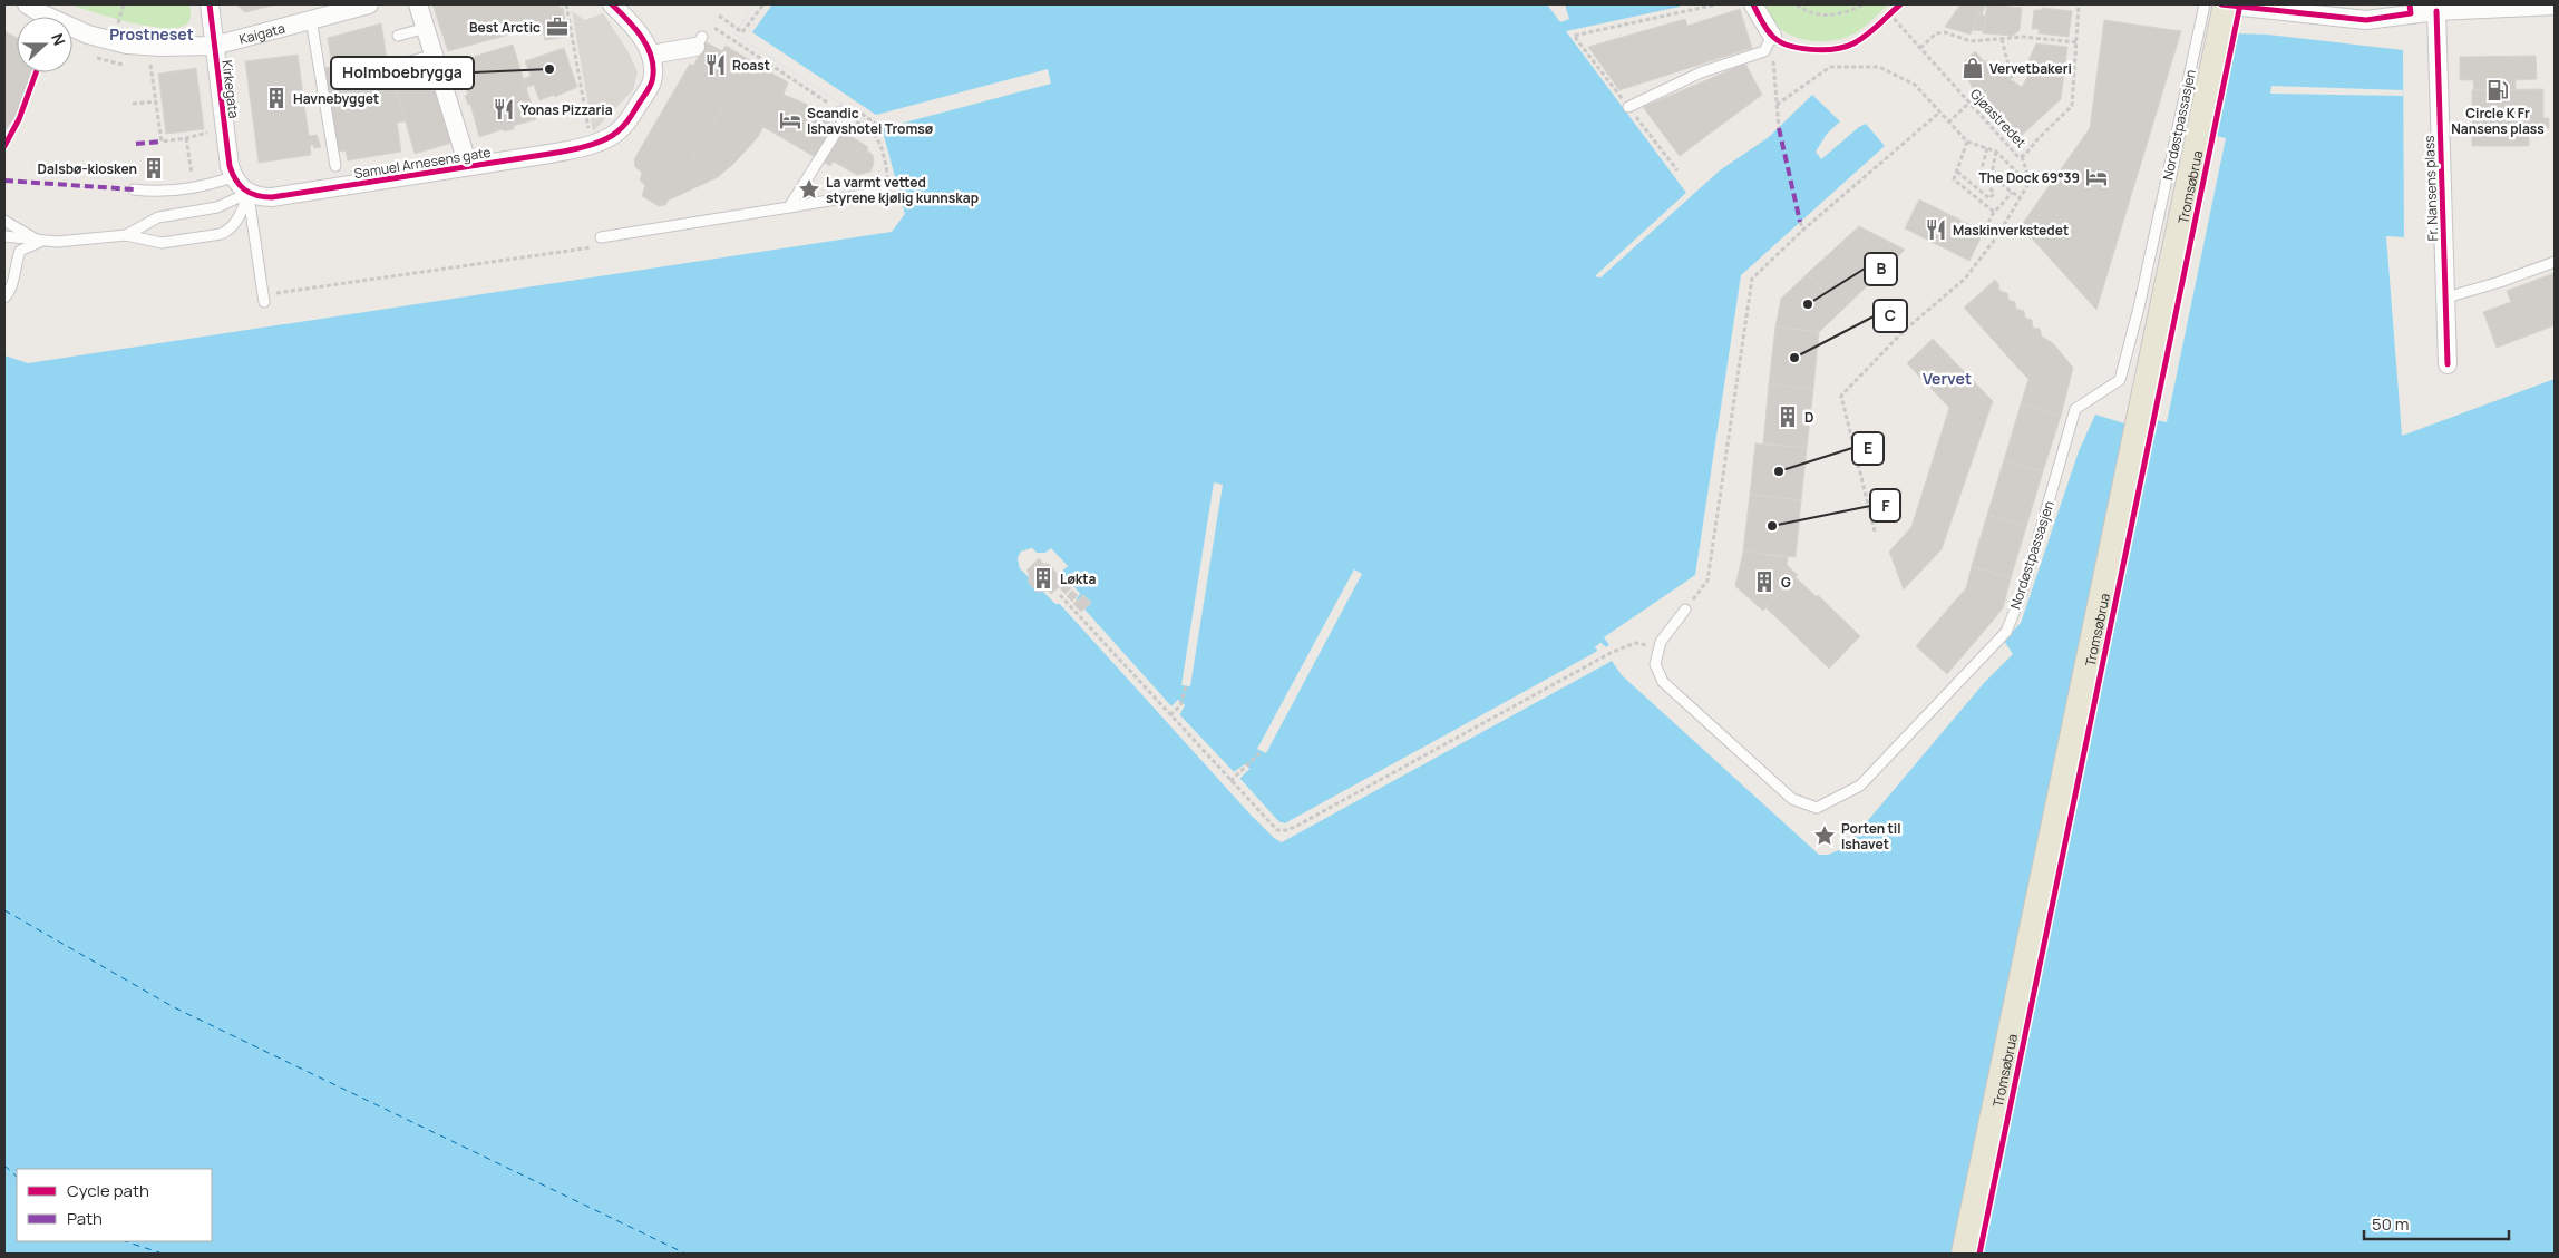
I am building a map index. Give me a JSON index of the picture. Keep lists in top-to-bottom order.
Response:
{
  "streets": {
    "main road": ["Tromsøbrua"],
    "street": [
      "Kaigata",
      "Kirkegata",
      "Samuel Arnesens gate",
      "Fr. Nansens plass"
    ],
    "lane": ["Nordøstpassasjen"],
    "path": ["Gjøastredet"]
  },
  "crossings": [
    ["Kaigata", "Kirkegata"]
  ],
  "districts": ["Prostneset", "Vervet"],
  "places": {
    "office": ["Best Arctic"],
    "restaurant": ["Roast", "Yonas Pizzaria", "Maskinverkstedet"],
    "shop": ["Vervetbakeri"],
    "other": [
      "Holmboebrygga",
      "B",
      "C",
      "E",
      "F"
    ],
    "fuel station": ["Circle K Fr Nansens plass"],
    "building": [
      "Havnebygget",
      "Dalsbø-kiosken",
      "D",
      "Løkta",
      "G"
    ],
    "hotel": ["Scandic Ishavshotel Tromsø", "The Dock 69°39"],
    "place": ["La varmt vetted styrene kjølig kunnskap", "Porten til Ishavet"]
  },
  "legend": ["Cycle path", "Path"],
  "scale_bar": "50 m",
  "north": "right"
}
